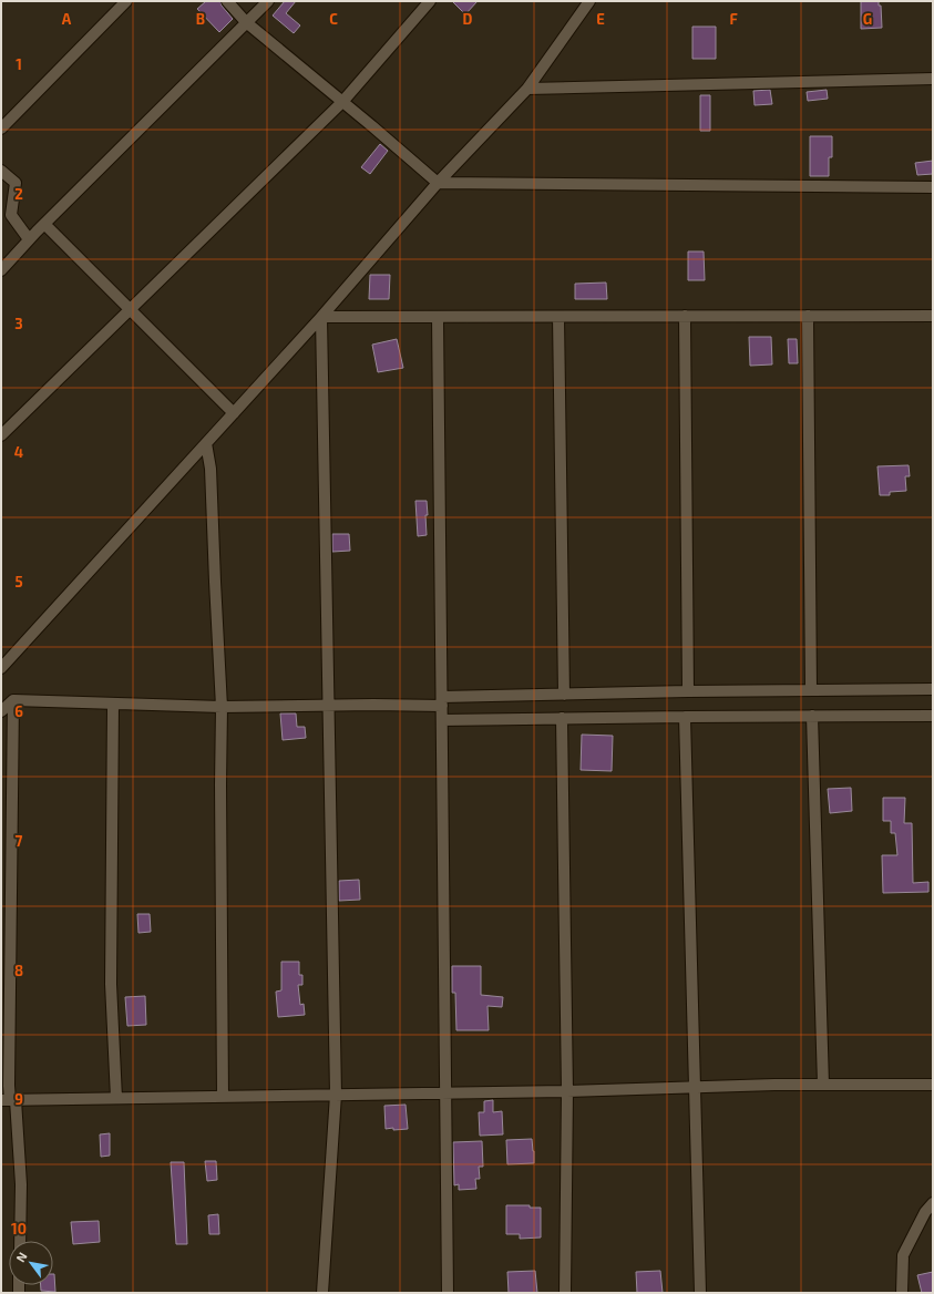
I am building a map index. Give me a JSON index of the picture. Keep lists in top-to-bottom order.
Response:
{
  "north": "top left",
  "grid": {
    "columns": [
      "A",
      "B",
      "C",
      "D",
      "E",
      "F",
      "G"
    ],
    "rows": [
      "1",
      "2",
      "3",
      "4",
      "5",
      "6",
      "7",
      "8",
      "9",
      "10"
    ]
  }
}
